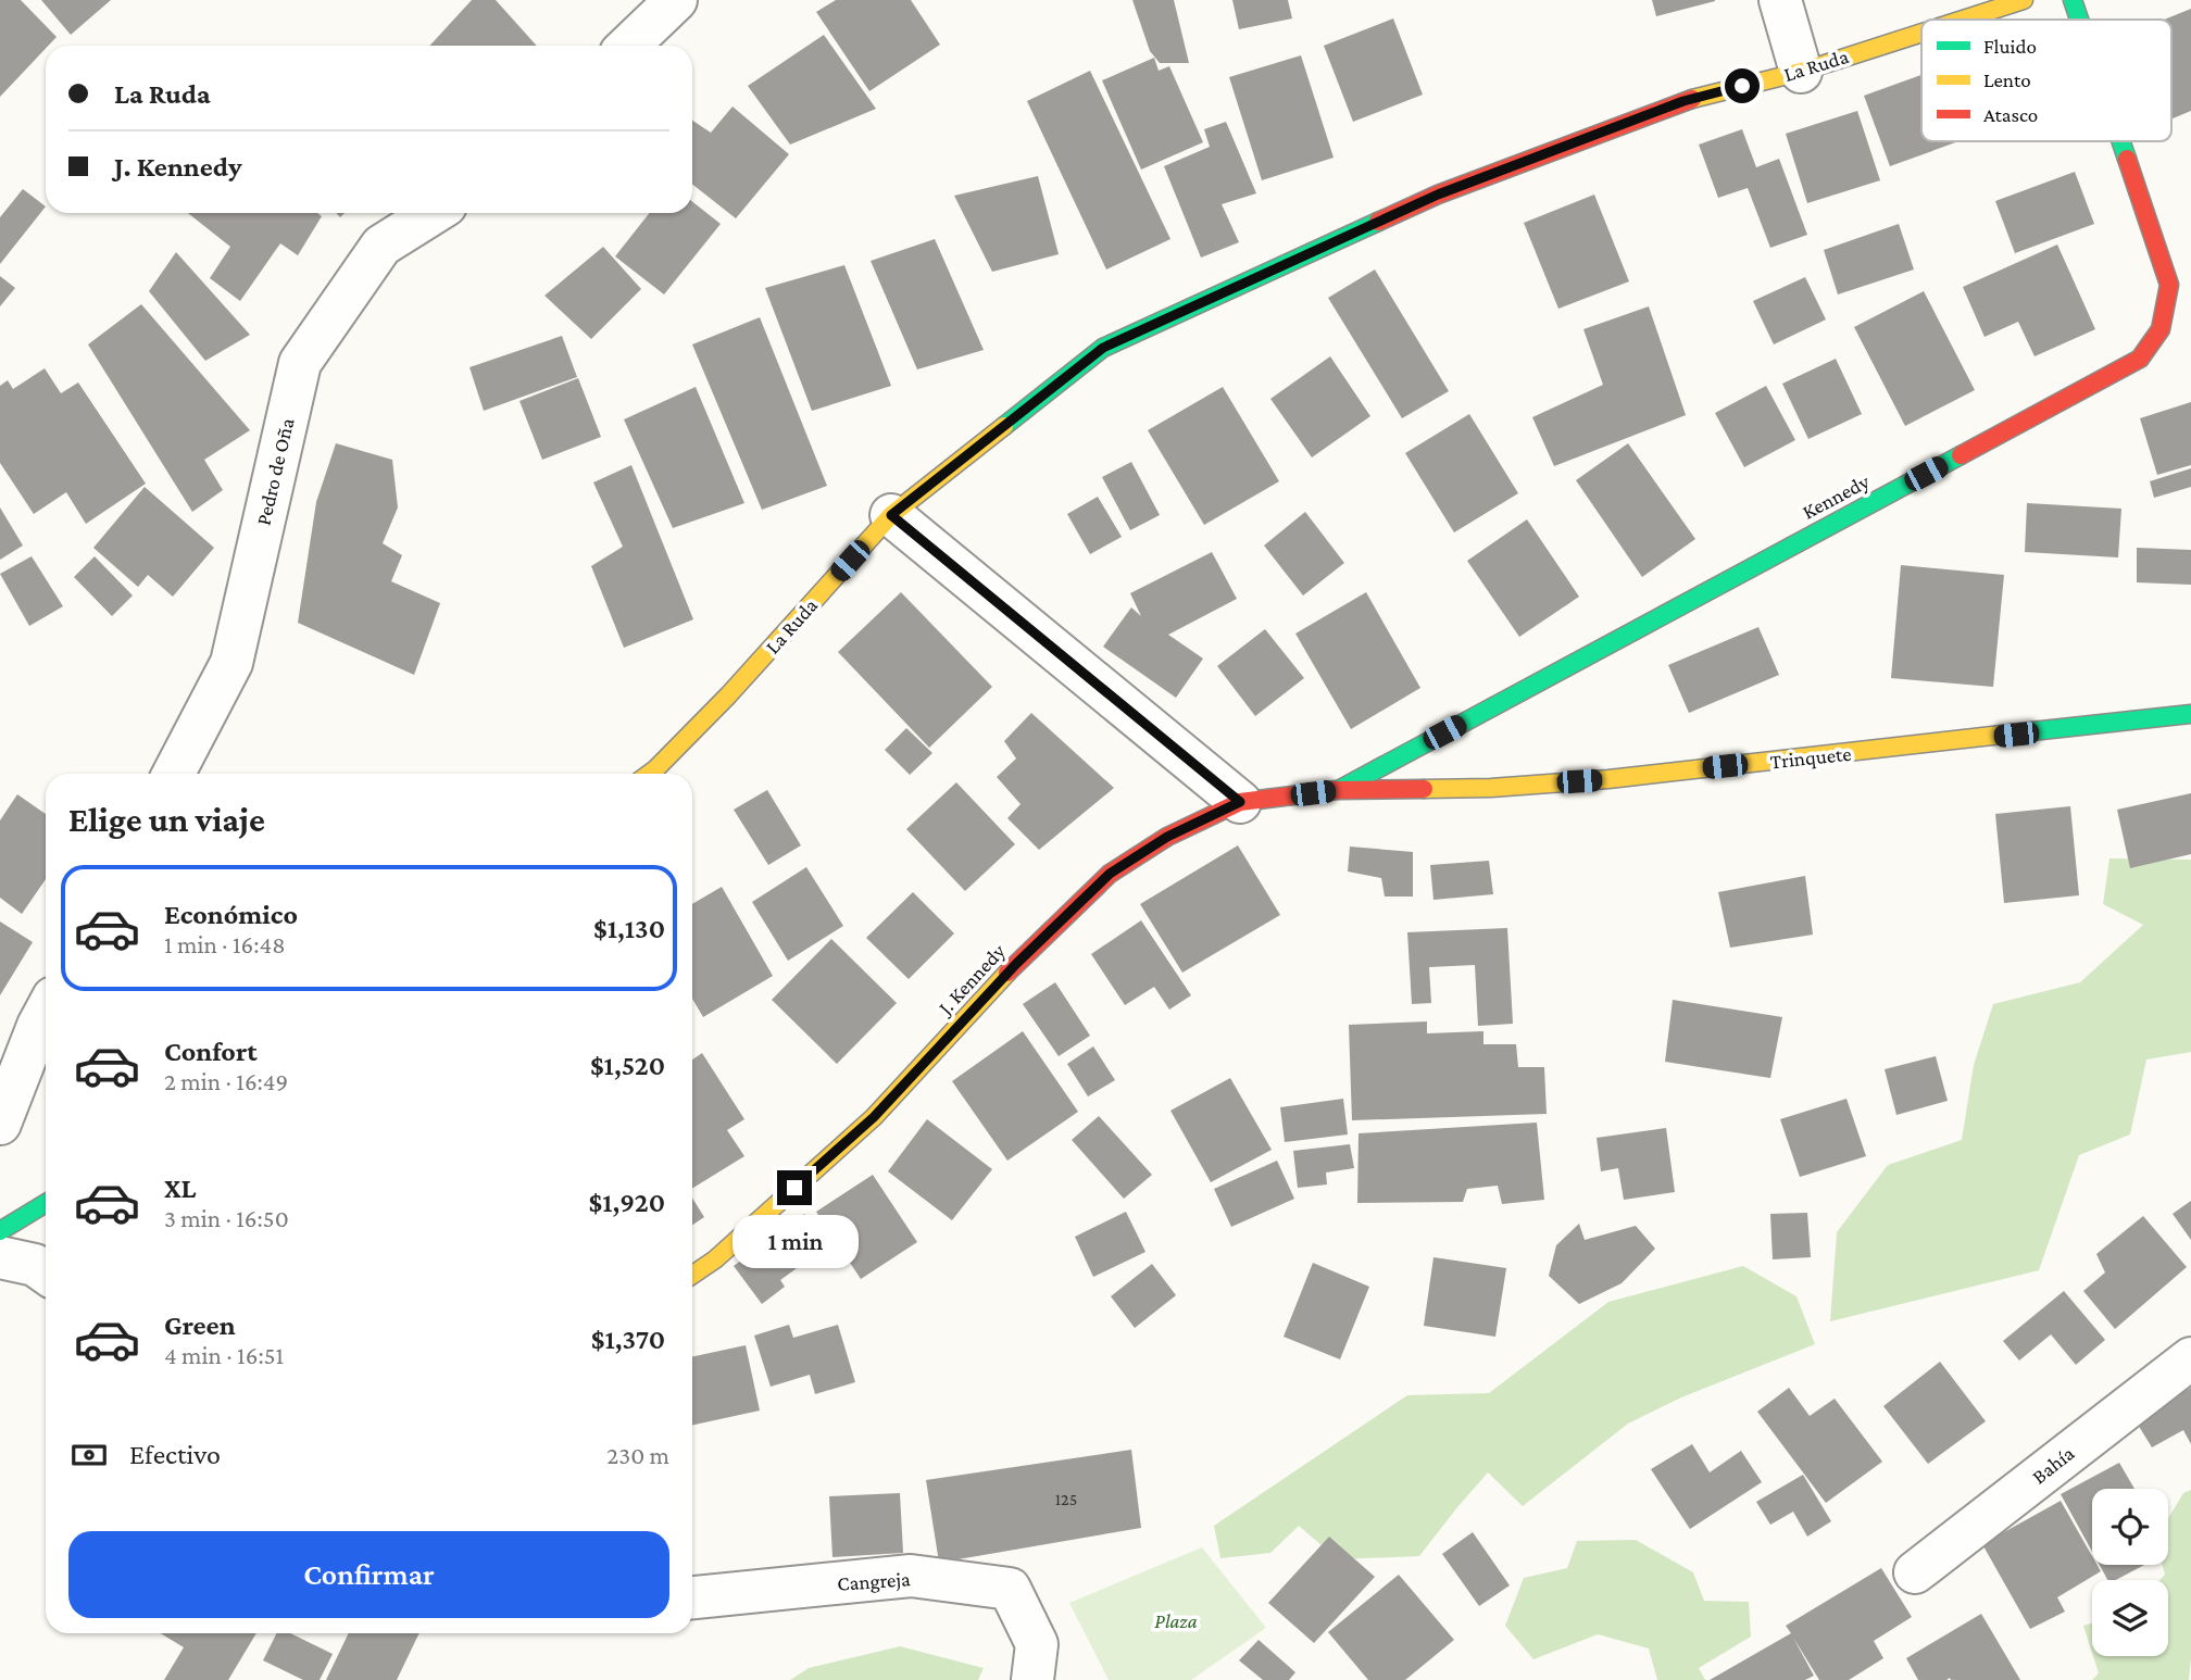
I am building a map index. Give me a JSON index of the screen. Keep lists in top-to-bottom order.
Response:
{
  "streets": {
    "street": [
      "La Ruda",
      "Pedro de Oña",
      "Kennedy",
      "Trinquete",
      "J. Kennedy",
      "Bahía",
      "Cangreja"
    ]
  },
  "crossings": [
    ["Kennedy", "Trinquete"],
    ["Kennedy", "J. Kennedy"],
    ["Trinquete", "J. Kennedy"]
  ],
  "parks": ["Plaza"],
  "house_numbers": ["125"],
  "legend": ["Fluido", "Lento", "Atasco"],
  "page": {
    "banner": ["La Ruda", "J. Kennedy"],
    "heading": "Elige un viaje",
    "list": [
      {
        "name": "Económico",
        "note": "1 min · 16:48",
        "value": "$1,130"
      },
      {
        "name": "Confort",
        "note": "2 min · 16:49",
        "value": "$1,520"
      },
      {
        "name": "XL",
        "note": "3 min · 16:50",
        "value": "$1,920"
      },
      {
        "name": "Green",
        "note": "4 min · 16:51",
        "value": "$1,370"
      }
    ],
    "bubble": "1 min",
    "pay": ["Efectivo", "230 m"],
    "buttons": "Confirmar"
  }
}
